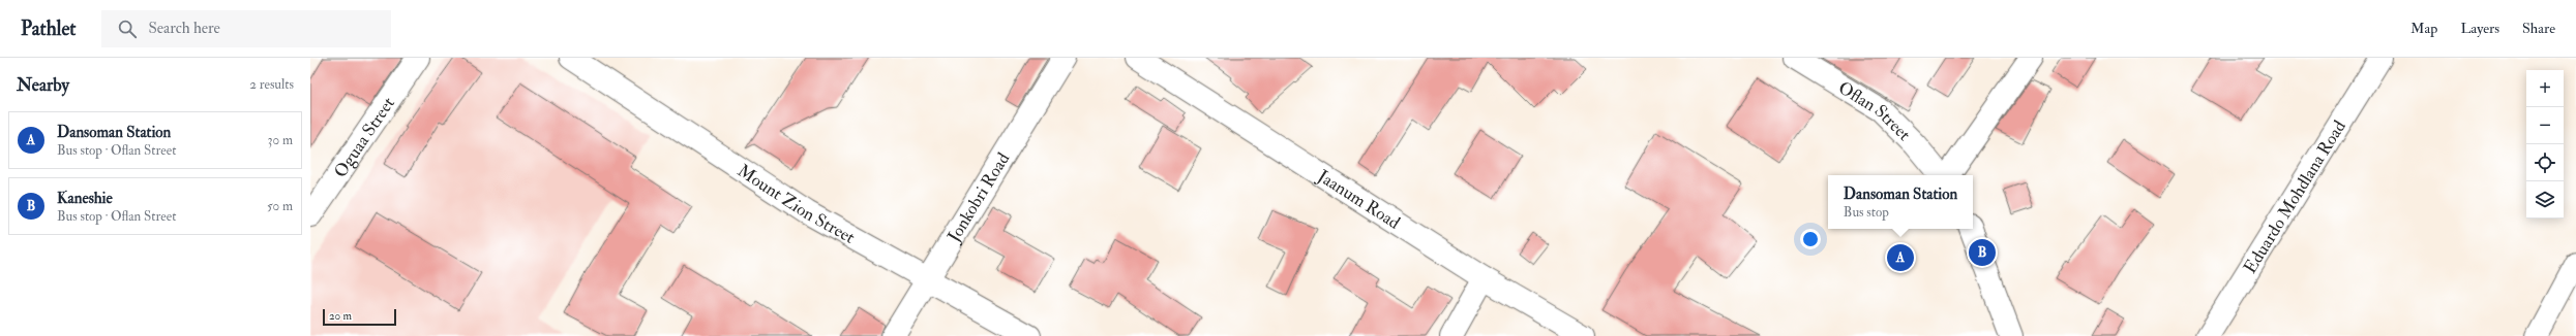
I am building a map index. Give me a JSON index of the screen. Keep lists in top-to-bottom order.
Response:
{
  "streets": {
    "street": [
      "Oflan Street",
      "Oguaa Street",
      "Jonkobri Road",
      "Eduardo Mohdlana Road",
      "Jaanum Road",
      "Mount Zion Street"
    ]
  },
  "crossings": [
    ["Jonkobri Road", "Mount Zion Street"]
  ],
  "scale_bar": "20 m",
  "page": {
    "header": "Pathlet",
    "search": "Search here",
    "nav": ["Map", "Layers", "Share"],
    "heading": ["Nearby", "2 results"],
    "map_buttons": ["+", "−"],
    "list": [
      {
        "mark": "A",
        "name": "Dansoman Station",
        "note": "Bus stop · Oflan Street",
        "value": "30 m"
      },
      {
        "mark": "B",
        "name": "Kaneshie",
        "note": "Bus stop · Oflan Street",
        "value": "50 m"
      }
    ],
    "popup": ["Dansoman Station", "Bus stop"],
    "pins": ["B", "A"],
    "scale": "20 m"
  }
}
